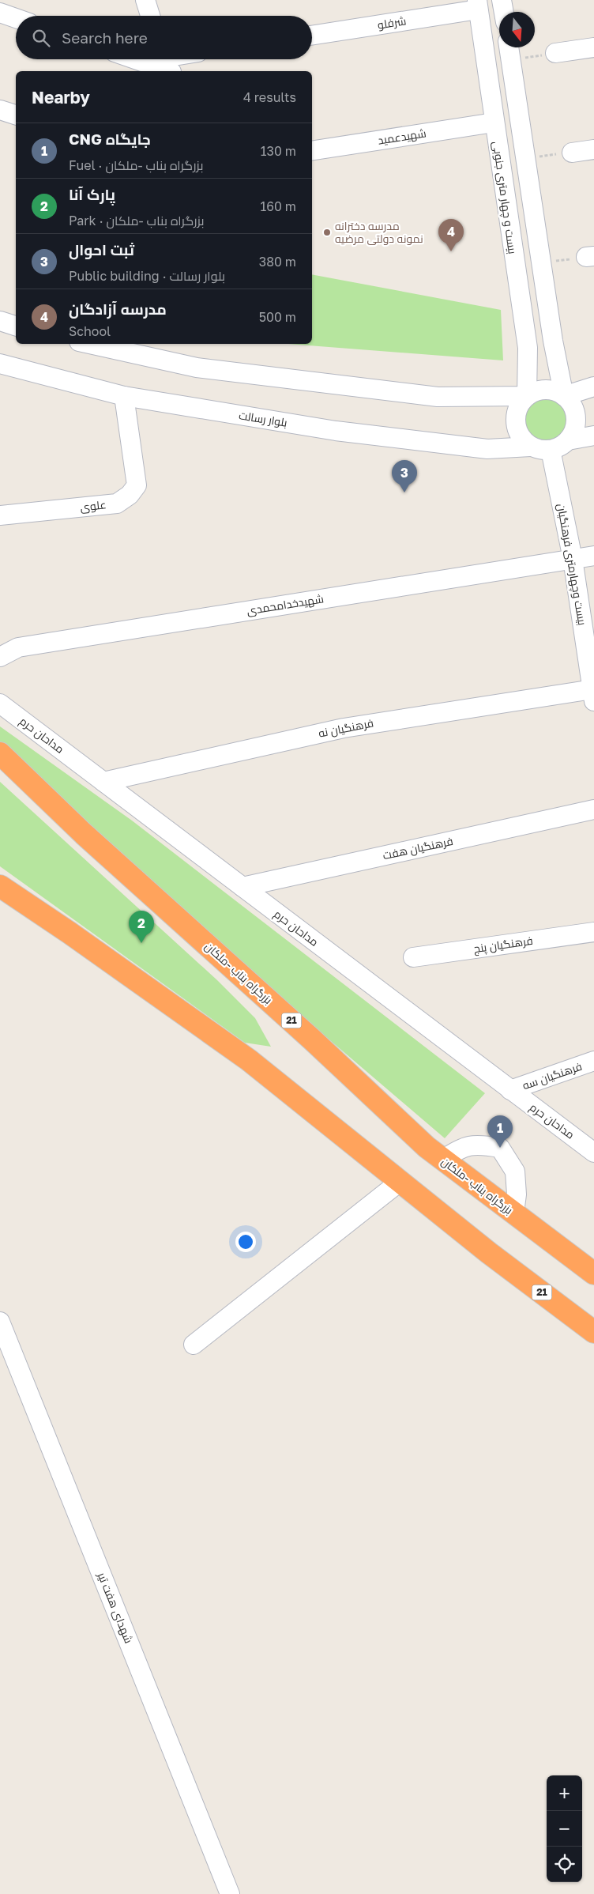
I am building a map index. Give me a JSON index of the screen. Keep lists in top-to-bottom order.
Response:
{
  "streets": {
    "highway": ["بزرگراه بناب -ملکان", "21"],
    "street": [
      "شرفلو",
      "شهیدعمید",
      "بیست و چهار متری جنوبی",
      "بلوار رسالت",
      "علوی",
      "بیست وچهارمتری فرهنگیان",
      "شهیدخدامحمدی",
      "فرهنگیان نه",
      "مداحان حرم",
      "فرهنگیان هفت",
      "فرهنگیان پنج",
      "فرهنگیان سه",
      "شهدای هفت تیر"
    ]
  },
  "crossings": [
    ["شرفلو", "بیست و چهار متری جنوبی"],
    ["شهیدعمید", "بیست و چهار متری جنوبی"],
    ["بیست و چهار متری جنوبی", "بلوار رسالت"],
    ["بیست و چهار متری جنوبی", "بیست وچهارمتری فرهنگیان"],
    ["بلوار رسالت", "علوی"],
    ["بلوار رسالت", "بیست وچهارمتری فرهنگیان"],
    ["بیست وچهارمتری فرهنگیان", "شهیدخدامحمدی"],
    ["بیست وچهارمتری فرهنگیان", "فرهنگیان نه"],
    ["فرهنگیان نه", "مداحان حرم"],
    ["مداحان حرم", "فرهنگیان هفت"],
    ["مداحان حرم", "فرهنگیان سه"]
  ],
  "places": ["مدرسه دخترانه نمونه دولتی مرضیه"],
  "north": "bottom",
  "page": {
    "search": "Search here",
    "heading": ["Nearby", "4 results"],
    "list": [
      {
        "mark": "1",
        "name": "CNG جایگاه",
        "note": "Fuel · بزرگراه بناب -ملکان",
        "value": "130 m"
      },
      {
        "mark": "2",
        "name": "پارک آنا",
        "note": "Park · بزرگراه بناب -ملکان",
        "value": "160 m"
      },
      {
        "mark": "3",
        "name": "ثبت احوال",
        "note": "Public building · بلوار رسالت",
        "value": "380 m"
      },
      {
        "mark": "4",
        "name": "مدرسه آزادگان",
        "note": "School",
        "value": "500 m"
      }
    ],
    "pins": [
      "4",
      "3",
      "2",
      "1"
    ],
    "map_buttons": ["+", "−"]
  }
}
